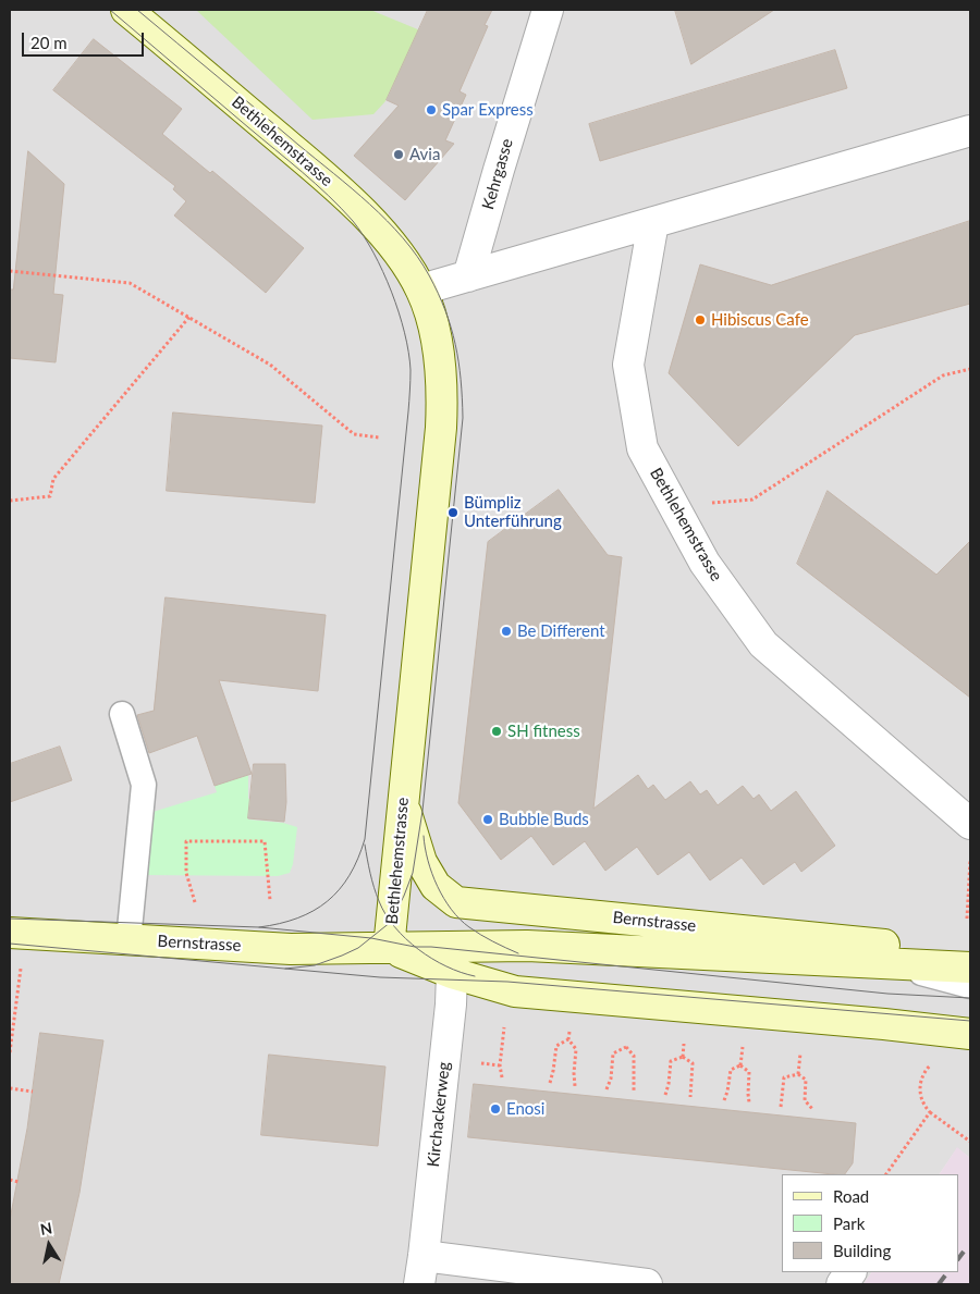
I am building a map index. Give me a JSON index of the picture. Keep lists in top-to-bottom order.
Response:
{
  "streets": {
    "main road": ["Bethlehemstrasse", "Bernstrasse"],
    "street": ["Kehrgasse", "Kirchackerweg"]
  },
  "crossings": [
    ["Bethlehemstrasse", "Bernstrasse"],
    ["Bernstrasse", "Kirchackerweg"]
  ],
  "places": [
    "Spar Express",
    "Avia",
    "Hibiscus Cafe",
    "Bümpliz Unterführung",
    "Be Different",
    "SH fitness",
    "Bubble Buds",
    "Enosi"
  ],
  "legend": ["Road", "Park", "Building"],
  "scale_bar": "20 m",
  "north": "top"
}
